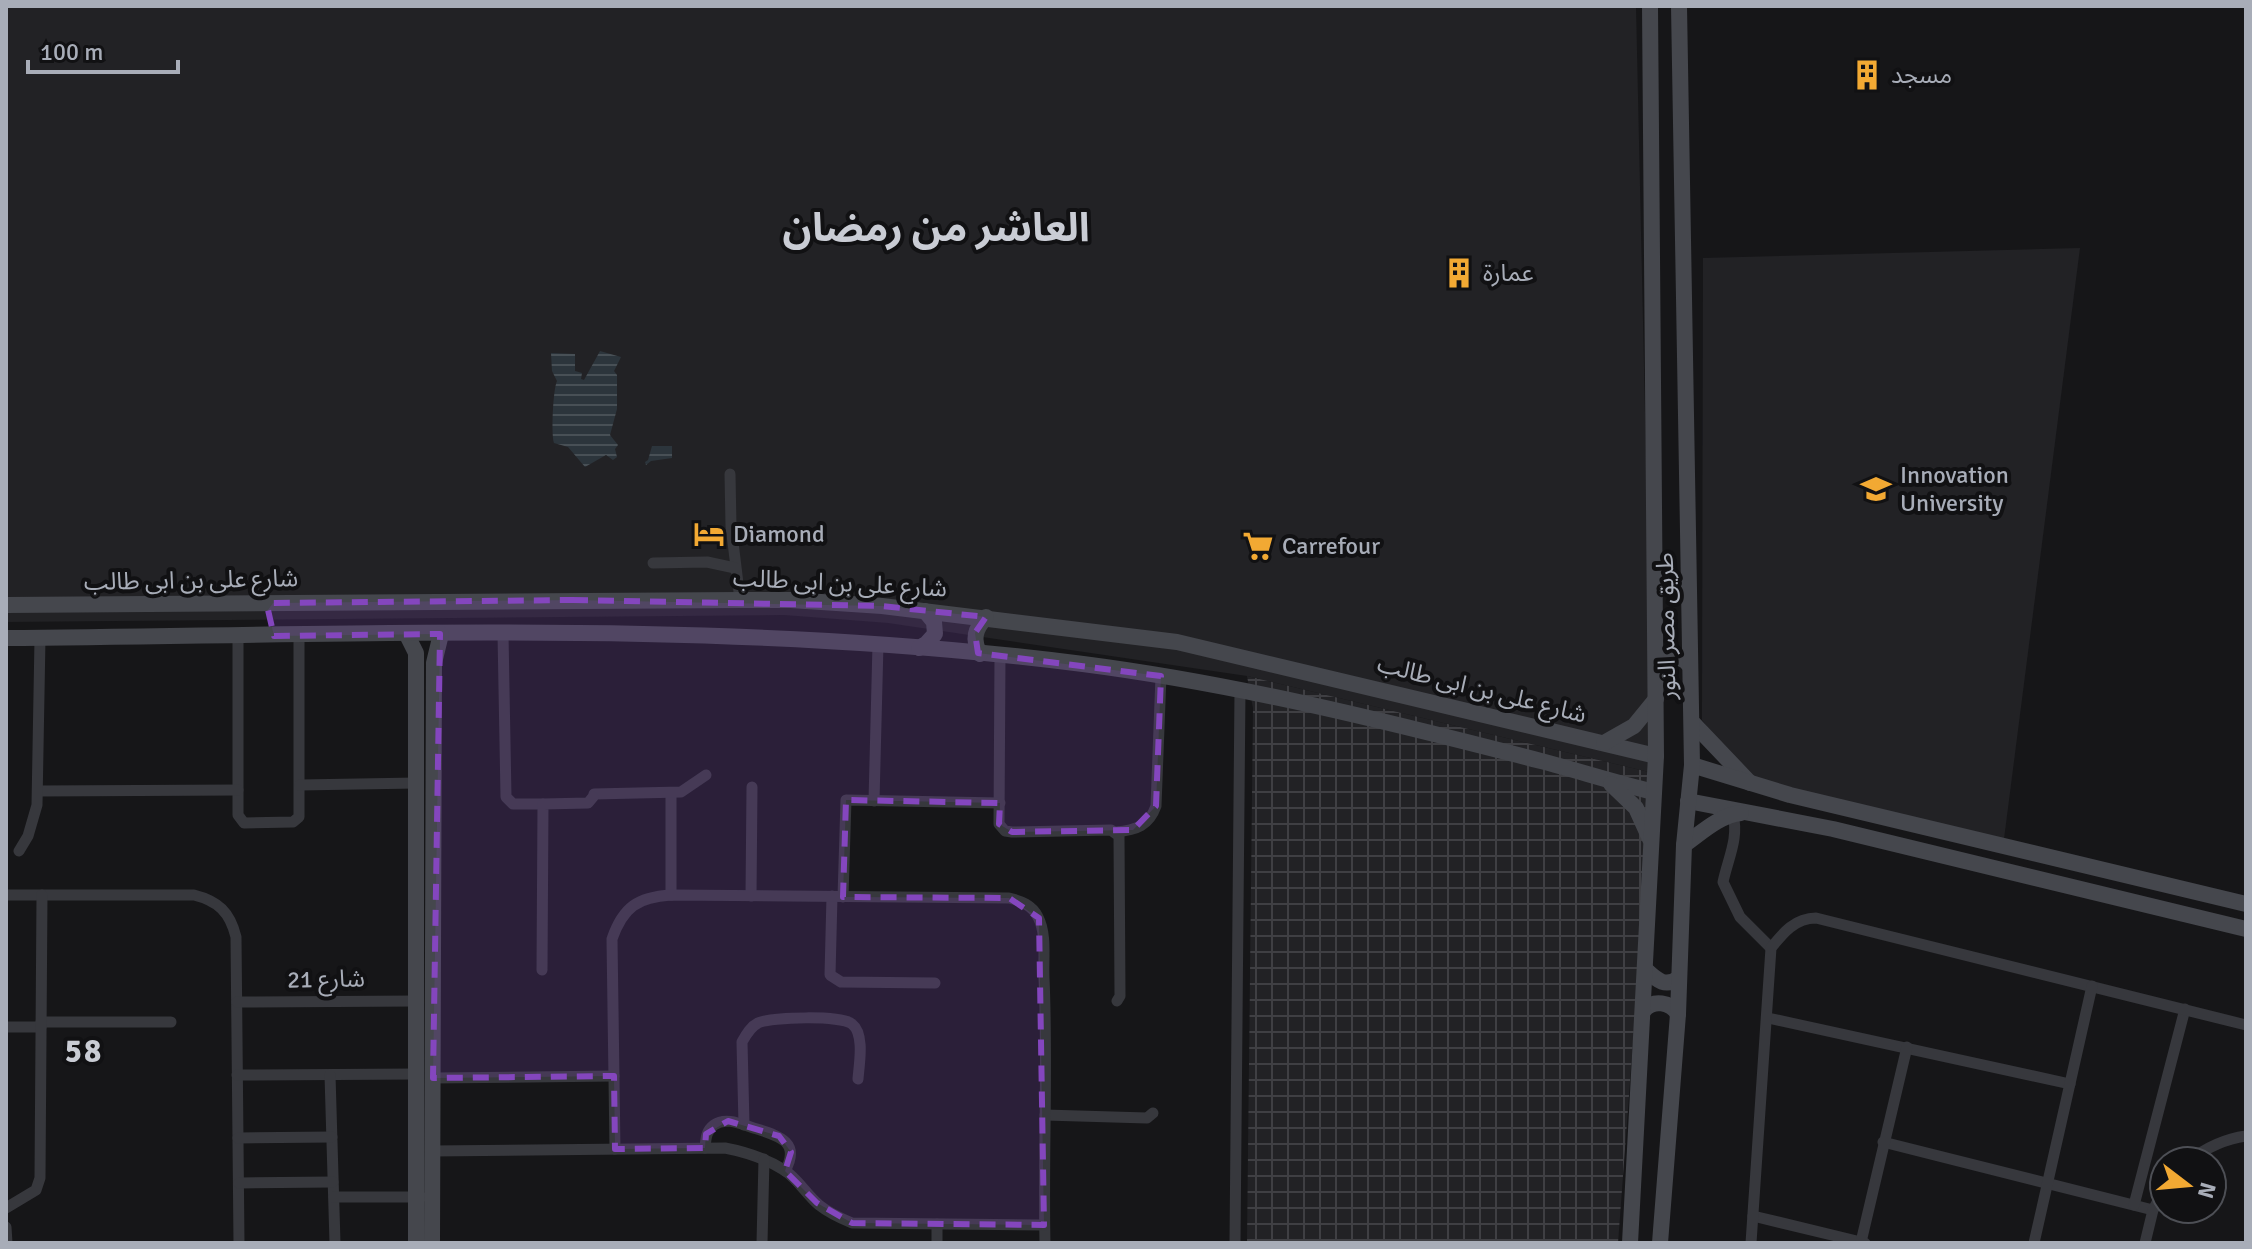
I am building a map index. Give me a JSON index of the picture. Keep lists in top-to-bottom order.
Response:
{
  "streets": {
    "street": ["شارع على بن ابى طالب", "طريق مصر النور", "شارع 21"]
  },
  "crossings": [
    ["شارع على بن ابى طالب", "طريق مصر النور"]
  ],
  "districts": ["العاشر من رمضان", "58"],
  "places": {
    "building": ["مسجد", "عمارة"],
    "school or university": ["Innovation University"],
    "hotel": ["Diamond"],
    "supermarket": ["Carrefour"]
  },
  "scale_bar": "100 m",
  "north": "right"
}
